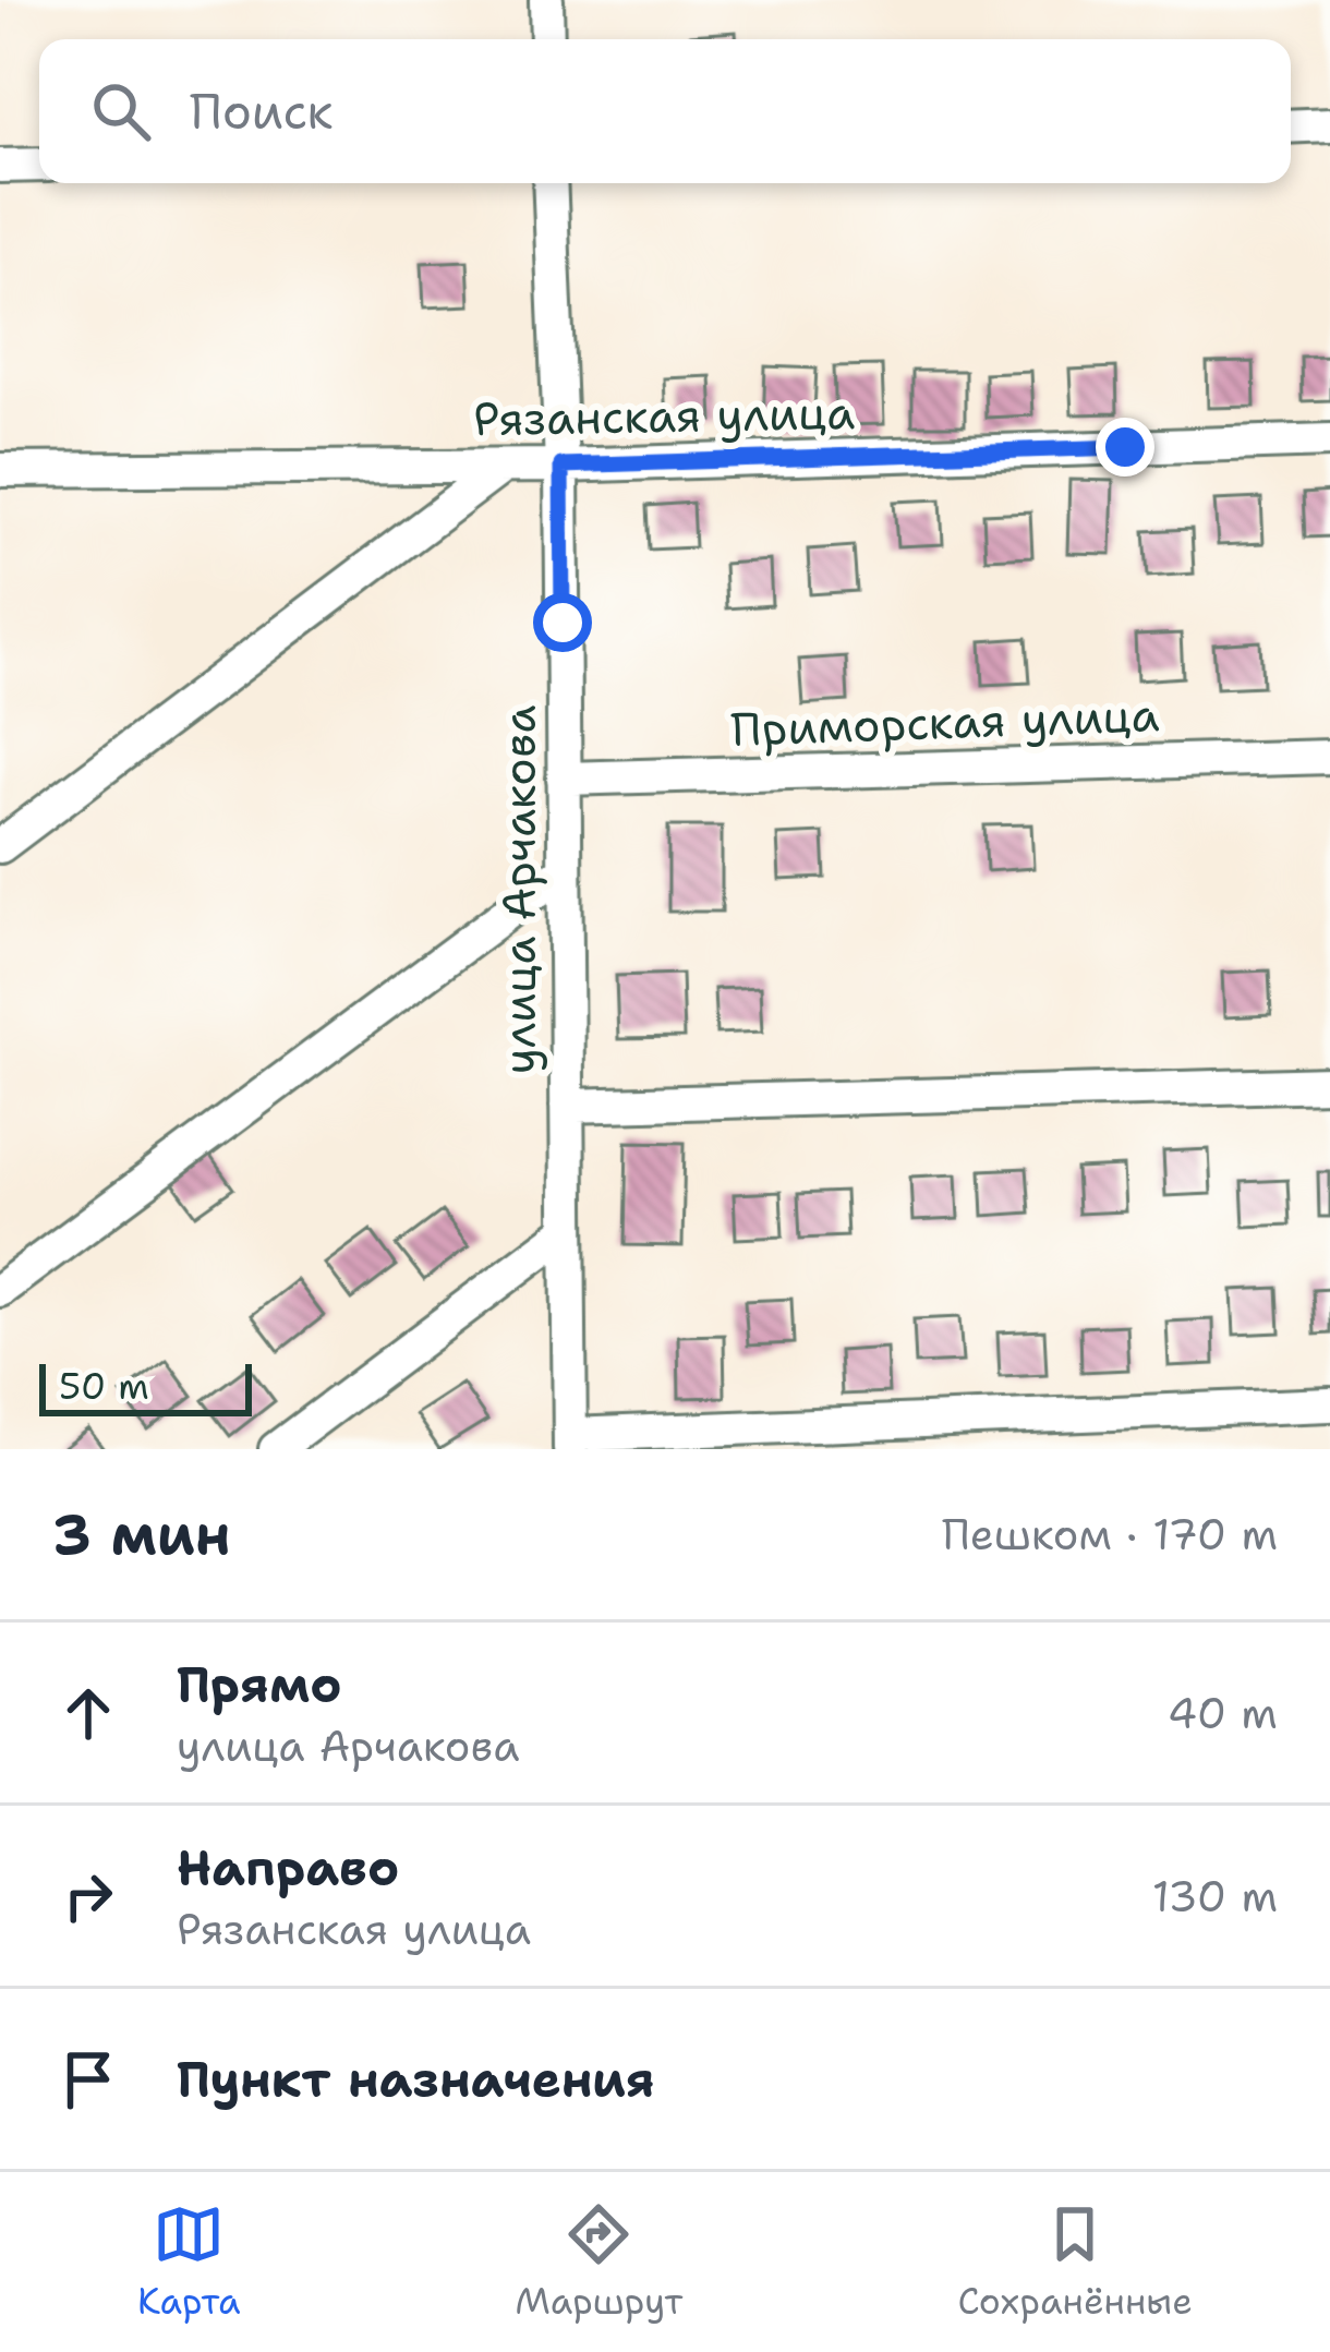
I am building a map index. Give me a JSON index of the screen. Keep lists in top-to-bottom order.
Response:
{
  "streets": {
    "street": ["Рязанская улица", "Приморская улица", "улица Арчакова"]
  },
  "crossings": [
    ["Рязанская улица", "улица Арчакова"],
    ["Приморская улица", "улица Арчакова"]
  ],
  "scale_bar": "50 m",
  "page": {
    "search": "Поиск",
    "scale": "50 m",
    "heading": ["3 мин", "Пешком · 170 m"],
    "list": [
      ["Прямо", "улица Арчакова", "40 m"],
      ["Направо", "Рязанская улица", "130 m"],
      "Пункт назначения"
    ],
    "nav": ["Карта", "Маршрут", "Сохранённые"]
  }
}
